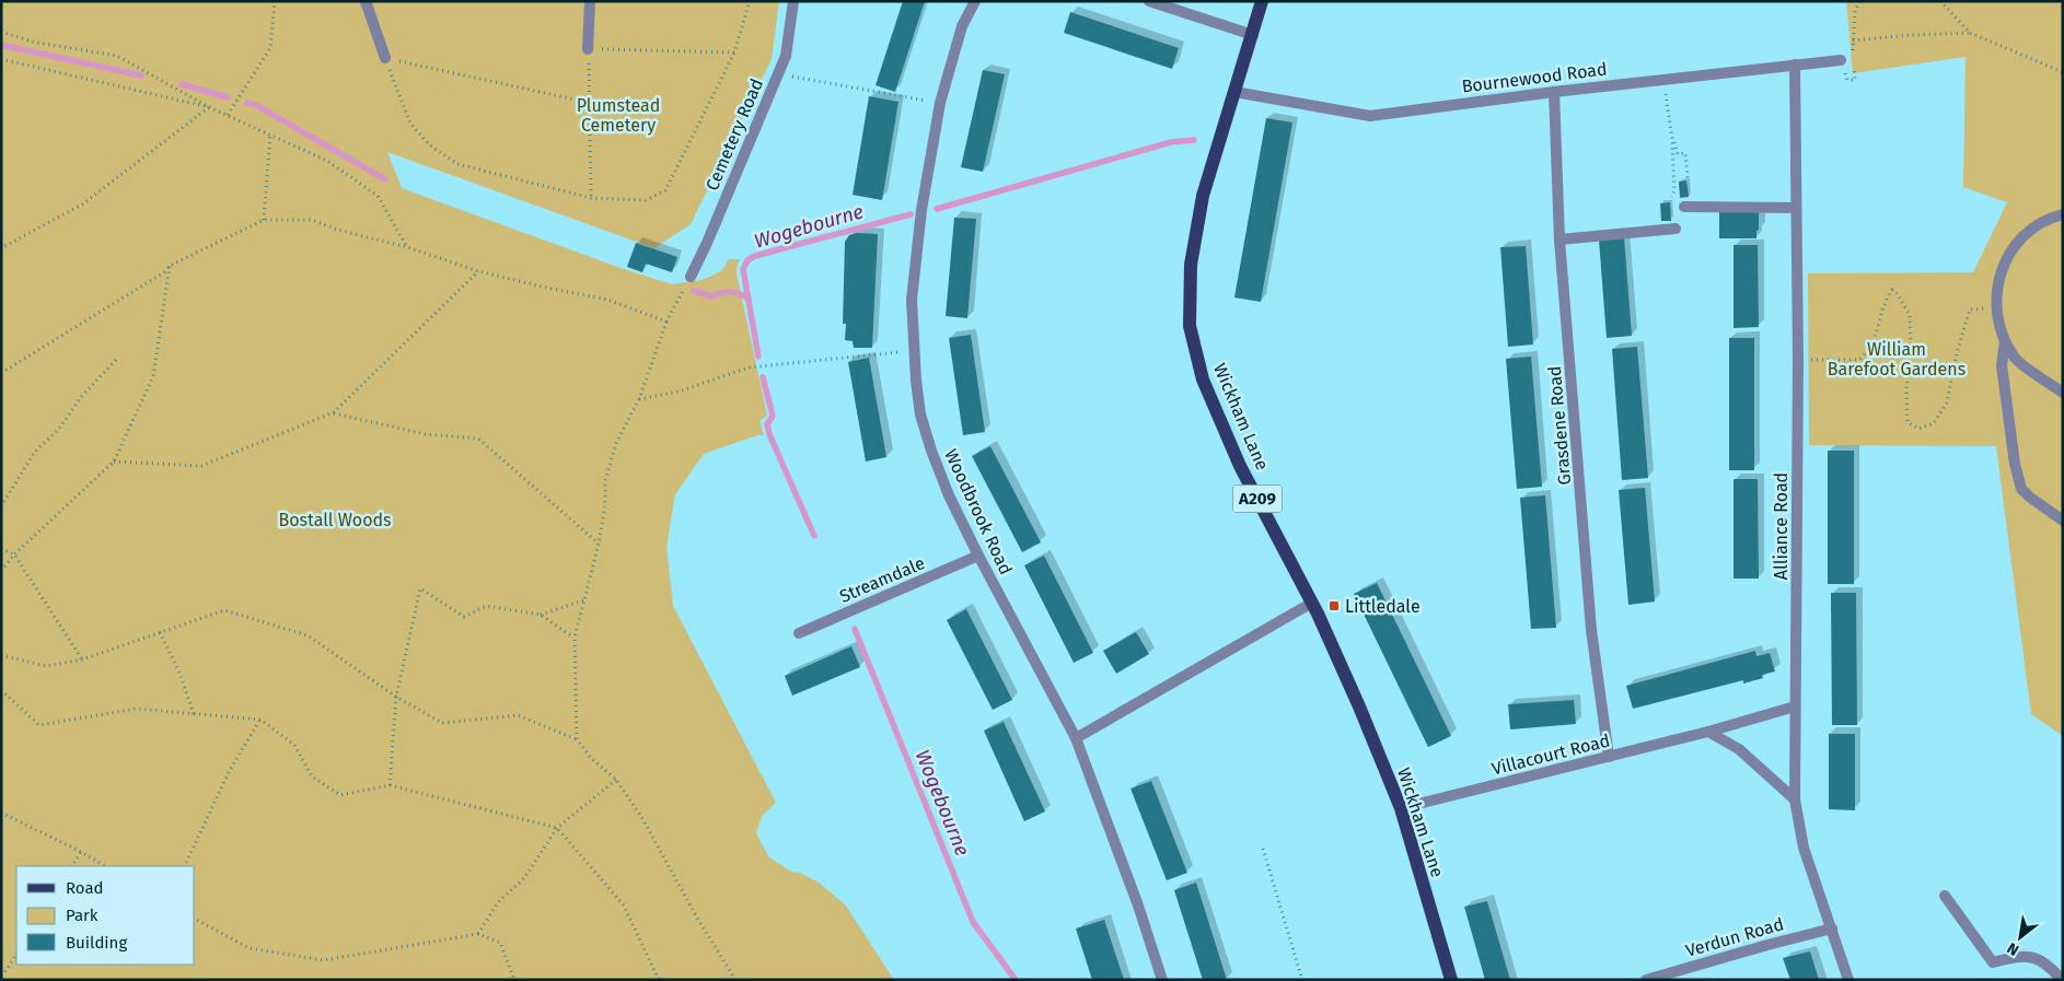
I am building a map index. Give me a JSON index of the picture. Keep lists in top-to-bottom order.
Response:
{
  "streets": {
    "main road": ["Wickham Lane", "A209"],
    "street": [
      "Bournewood Road",
      "Cemetery Road",
      "Grasdene Road",
      "Woodbrook Road",
      "Alliance Road",
      "Streamdale",
      "Villacourt Road",
      "Verdun Road"
    ]
  },
  "crossings": [
    ["Bournewood Road", "Wickham Lane"],
    ["Bournewood Road", "Grasdene Road"],
    ["Bournewood Road", "Alliance Road"],
    ["Wickham Lane", "Villacourt Road"],
    ["Grasdene Road", "Villacourt Road"],
    ["Woodbrook Road", "Streamdale"],
    ["Alliance Road", "Villacourt Road"],
    ["Alliance Road", "Verdun Road"]
  ],
  "water": ["Wogebourne"],
  "parks": ["Plumstead Cemetery", "William Barefoot Gardens", "Bostall Woods"],
  "places": {
    "transit": ["Littledale"]
  },
  "legend": ["Road", "Park", "Building"],
  "north": "bottom left"
}
